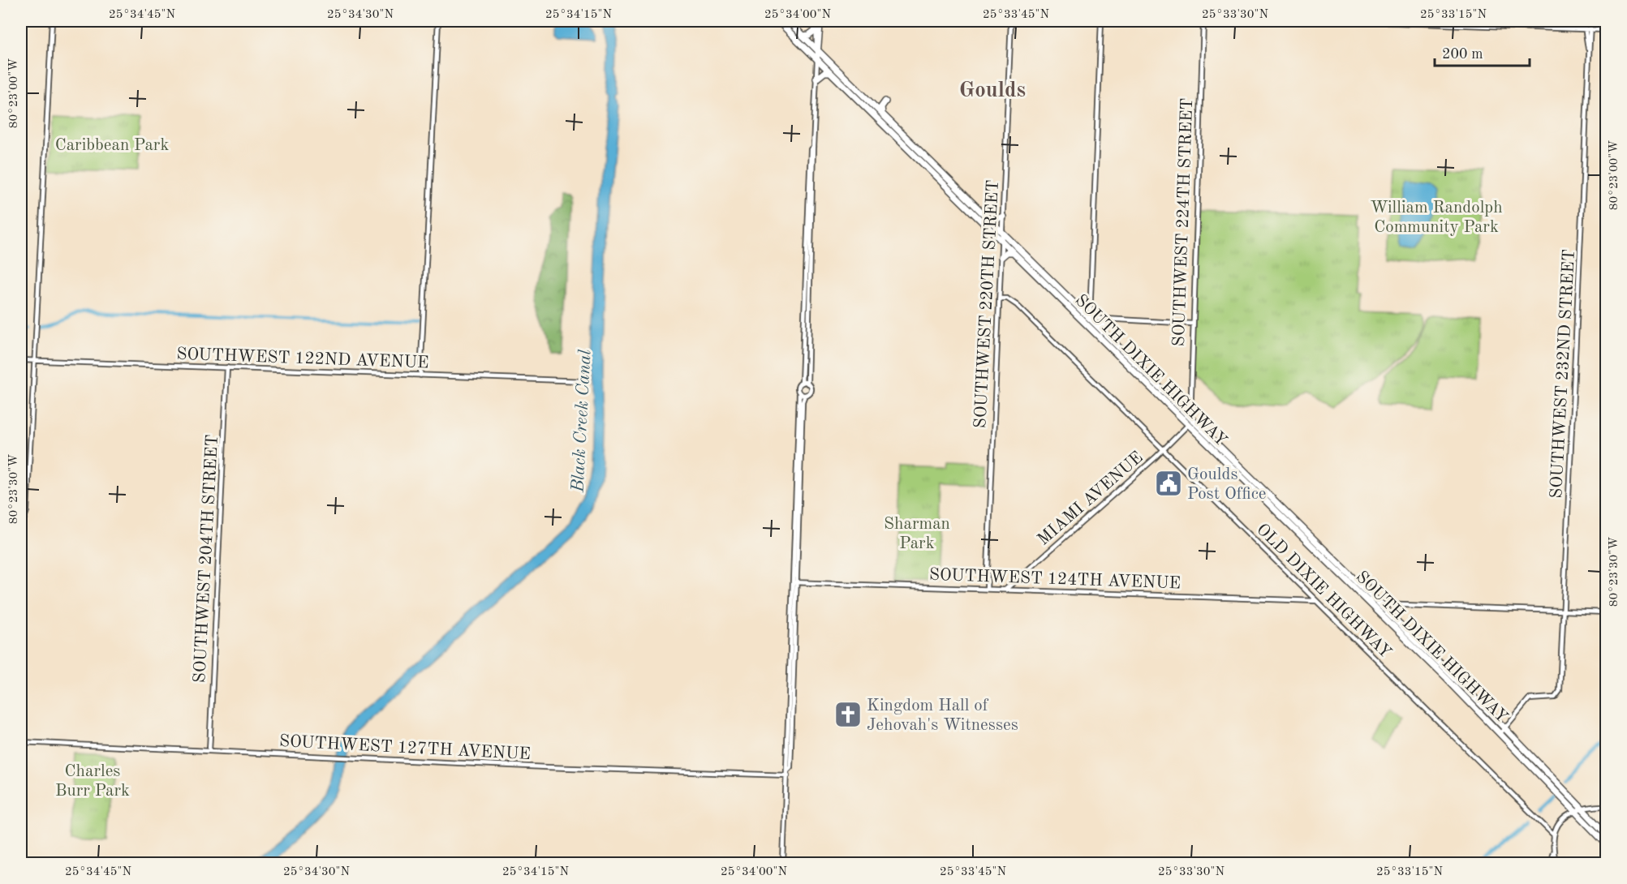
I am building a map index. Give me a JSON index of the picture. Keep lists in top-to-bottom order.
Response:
{
  "streets": {
    "highway": ["SOUTH DIXIE HIGHWAY"],
    "street": [
      "SOUTHWEST 224TH STREET",
      "SOUTHWEST 220TH STREET",
      "SOUTHWEST 122ND AVENUE",
      "SOUTHWEST 232ND STREET",
      "MIAMI AVENUE",
      "SOUTHWEST 204TH STREET",
      "SOUTHWEST 124TH AVENUE",
      "OLD DIXIE HIGHWAY",
      "SOUTHWEST 127TH AVENUE"
    ]
  },
  "crossings": [
    ["SOUTHWEST 224TH STREET", "SOUTH DIXIE HIGHWAY"],
    ["SOUTHWEST 224TH STREET", "MIAMI AVENUE"],
    ["SOUTHWEST 220TH STREET", "SOUTH DIXIE HIGHWAY"],
    ["SOUTHWEST 220TH STREET", "SOUTHWEST 124TH AVENUE"],
    ["SOUTHWEST 220TH STREET", "OLD DIXIE HIGHWAY"],
    ["SOUTHWEST 122ND AVENUE", "SOUTHWEST 204TH STREET"],
    ["SOUTH DIXIE HIGHWAY", "SOUTHWEST 232ND STREET"],
    ["SOUTH DIXIE HIGHWAY", "MIAMI AVENUE"],
    ["MIAMI AVENUE", "SOUTHWEST 124TH AVENUE"],
    ["MIAMI AVENUE", "OLD DIXIE HIGHWAY"],
    ["SOUTHWEST 204TH STREET", "SOUTHWEST 127TH AVENUE"],
    ["SOUTHWEST 124TH AVENUE", "OLD DIXIE HIGHWAY"]
  ],
  "districts": ["Goulds"],
  "water": ["Black Creek Canal"],
  "parks": [
    "Caribbean Park",
    "William Randolph Community Park",
    "Sharman Park",
    "Charles Burr Park"
  ],
  "places": {
    "public building": ["Goulds Post Office"],
    "church": ["Kingdom Hall of Jehovah's Witnesses"]
  },
  "scale_bar": "200 m",
  "coordinates": [
    "25°34'45\"N",
    "25°34'30\"N",
    "25°34'15\"N",
    "25°34'00\"N",
    "25°33'45\"N",
    "25°33'30\"N",
    "25°33'15\"N",
    "80°23'00\"W",
    "80°23'30\"W"
  ]
}
